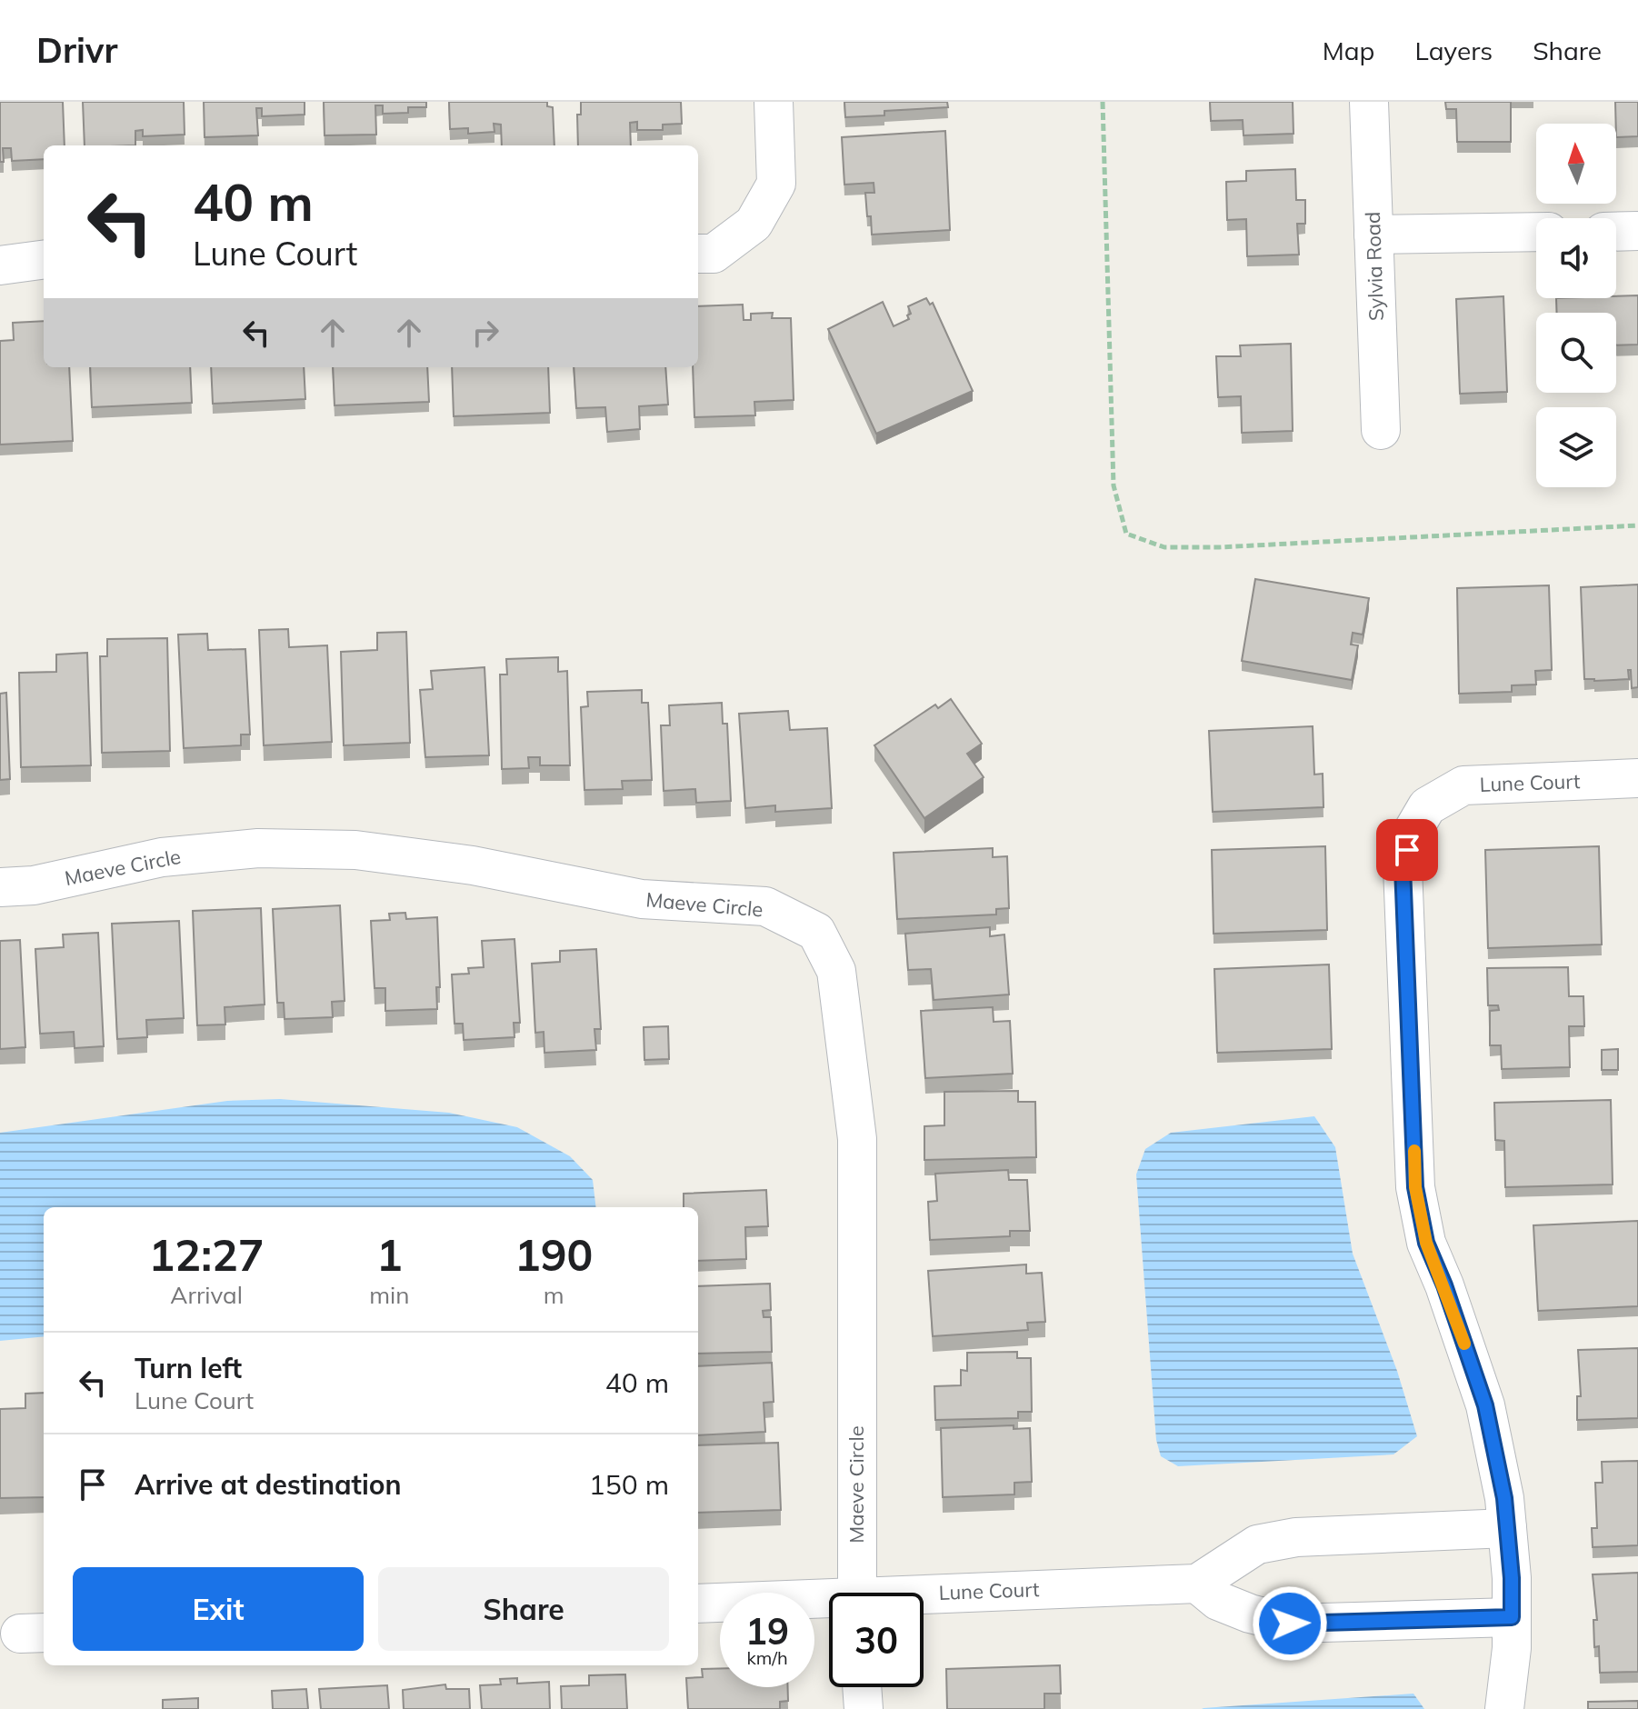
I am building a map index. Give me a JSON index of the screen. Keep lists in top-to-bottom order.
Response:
{
  "streets": {
    "street": ["Sylvia Road", "Lune Court", "Maeve Circle"]
  },
  "north": "top",
  "page": {
    "header": "Drivr",
    "nav": ["Map", "Layers", "Share"],
    "turn": ["40 m", "Lune Court"],
    "eta": [
      "12:27",
      "Arrival",
      "1",
      "min",
      "190",
      "m"
    ],
    "list": [
      {
        "name": "Turn left",
        "note": "Lune Court",
        "value": "40 m"
      },
      {
        "name": "Arrive at destination",
        "value": "150 m"
      }
    ],
    "buttons": ["Exit", "Share"],
    "speed": "19 km/h",
    "limit": "30"
  }
}
